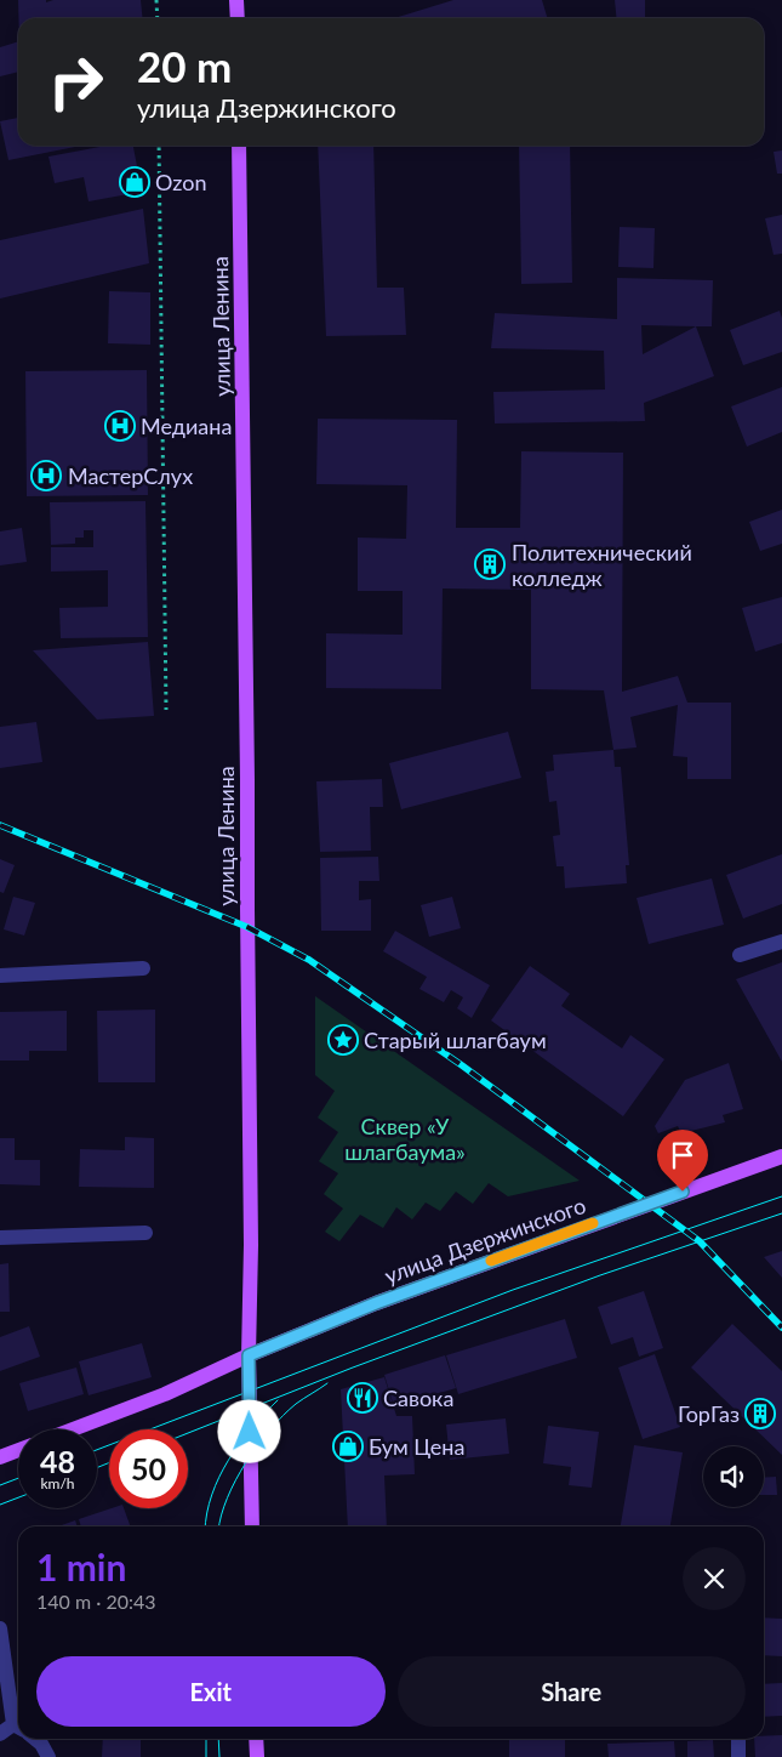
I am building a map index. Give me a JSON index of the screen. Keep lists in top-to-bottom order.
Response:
{
  "streets": {
    "main road": ["улица Ленина", "улица Дзержинского"]
  },
  "crossings": [
    ["улица Ленина", "улица Дзержинского"]
  ],
  "parks": ["Сквер «У шлагбаума»"],
  "places": {
    "shop": ["Ozon", "Бум Цена"],
    "hospital": ["Медиана", "МастерСлух"],
    "building": ["Политехнический колледж", "ГорГаз"],
    "place": ["Старый шлагбаум"],
    "restaurant": ["Савока"]
  },
  "page": {
    "turn": ["20 m", "улица Дзержинского"],
    "speed": "48 km/h",
    "limit": "50",
    "heading": ["1 min", "140 m · 20:43"],
    "buttons": ["Exit", "Share"]
  }
}
